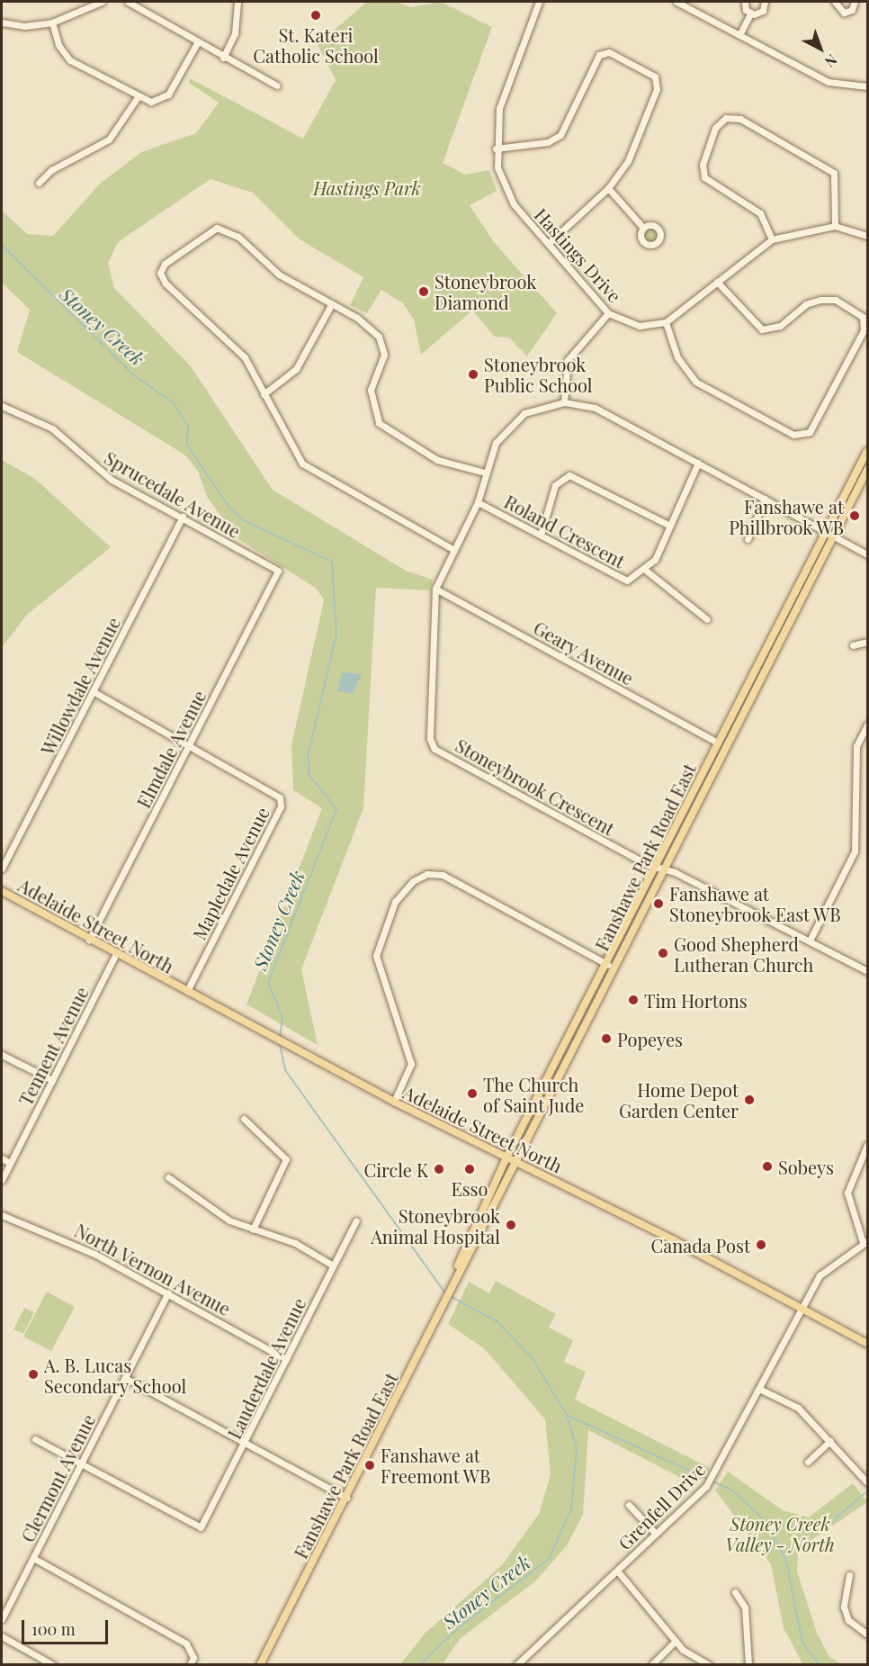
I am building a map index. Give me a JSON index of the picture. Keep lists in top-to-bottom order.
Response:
{
  "streets": {
    "main road": ["Fanshawe Park Road East", "Adelaide Street North"],
    "street": [
      "Hastings Drive",
      "Sprucedale Avenue",
      "Roland Crescent",
      "Geary Avenue",
      "Willowdale Avenue",
      "Elmdale Avenue",
      "Stoneybrook Crescent",
      "Mapledale Avenue",
      "Tennent Avenue",
      "North Vernon Avenue",
      "Lauderdale Avenue",
      "Clermont Avenue",
      "Grenfell Drive"
    ]
  },
  "crossings": [
    ["Sprucedale Avenue", "Willowdale Avenue"],
    ["Sprucedale Avenue", "Elmdale Avenue"],
    ["Roland Crescent", "Stoneybrook Crescent"],
    ["Geary Avenue", "Stoneybrook Crescent"],
    ["Geary Avenue", "Fanshawe Park Road East"],
    ["Elmdale Avenue", "Mapledale Avenue"],
    ["Elmdale Avenue", "Adelaide Street North"],
    ["Stoneybrook Crescent", "Fanshawe Park Road East"],
    ["Fanshawe Park Road East", "Adelaide Street North"],
    ["Mapledale Avenue", "Adelaide Street North"],
    ["Adelaide Street North", "Tennent Avenue"],
    ["Adelaide Street North", "Grenfell Drive"],
    ["North Vernon Avenue", "Lauderdale Avenue"],
    ["North Vernon Avenue", "Clermont Avenue"],
    ["Lauderdale Avenue", "Clermont Avenue"]
  ],
  "water": ["Stoney Creek"],
  "parks": ["Hastings Park", "Stoney Creek Valley - North"],
  "places": [
    "St. Kateri Catholic School",
    "Stoneybrook Diamond",
    "Stoneybrook Public School",
    "Fanshawe at Phillbrook WB",
    "Fanshawe at Stoneybrook East WB",
    "Good Shepherd Lutheran Church",
    "Tim Hortons",
    "Popeyes",
    "The Church of Saint Jude",
    "Home Depot Garden Center",
    "Sobeys",
    "Circle K",
    "Esso",
    "Stoneybrook Animal Hospital",
    "Canada Post",
    "A. B. Lucas Secondary School",
    "Fanshawe at Freemont WB"
  ],
  "scale_bar": "100 m",
  "north": "bottom right"
}
